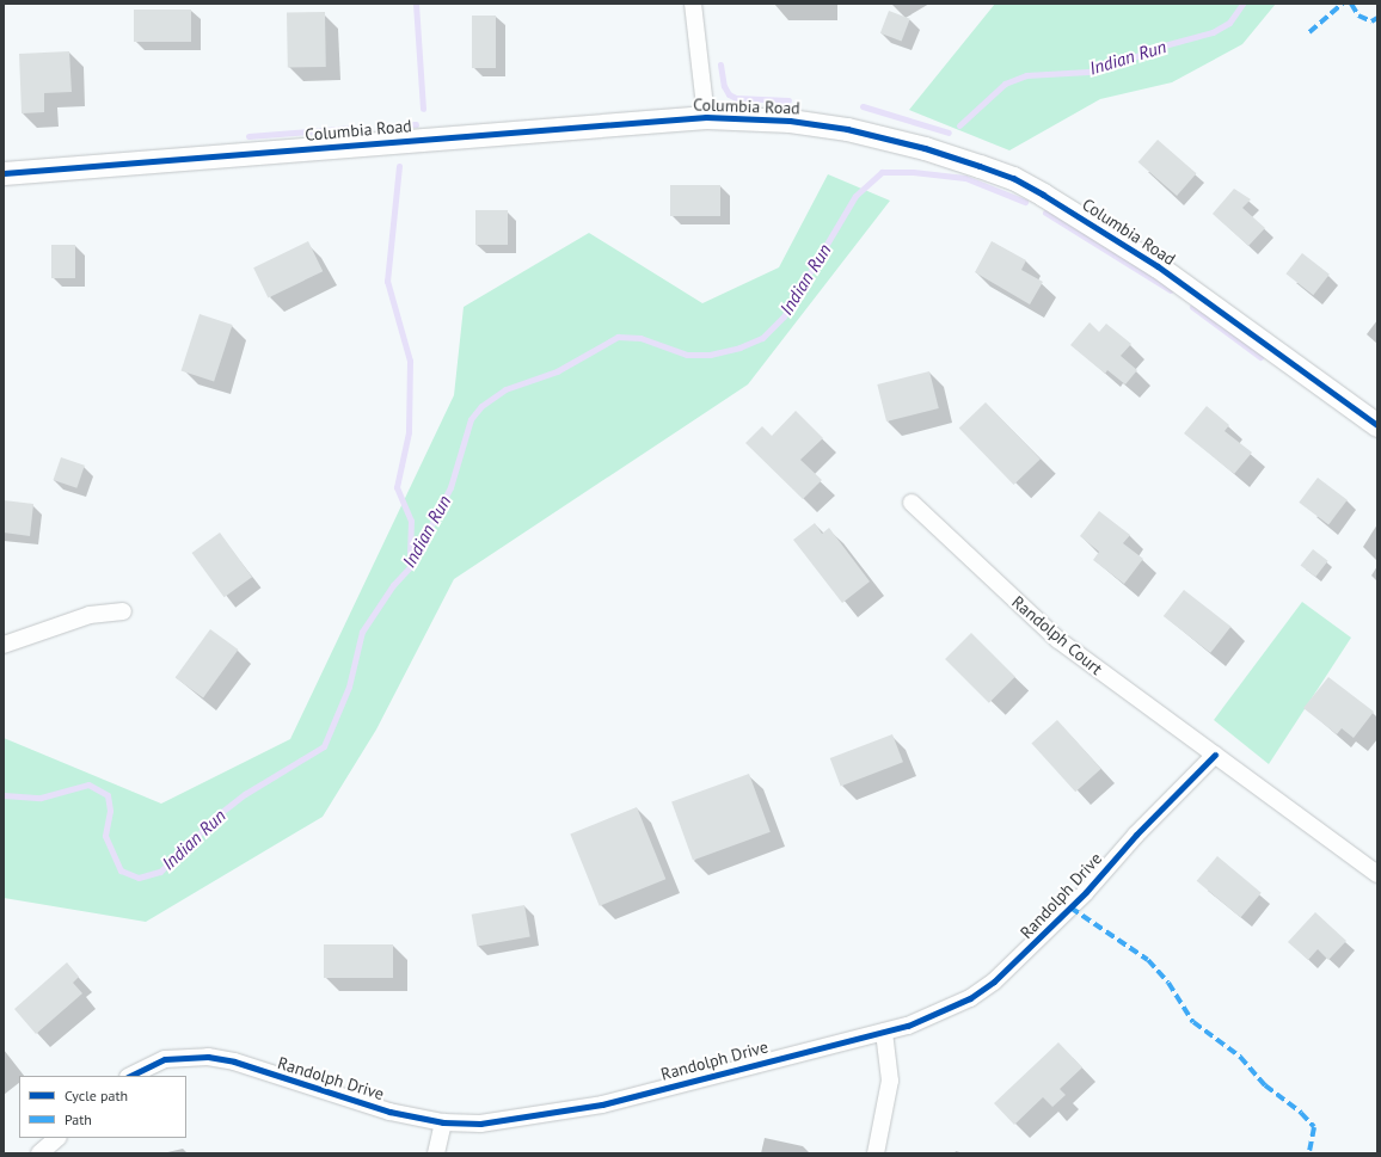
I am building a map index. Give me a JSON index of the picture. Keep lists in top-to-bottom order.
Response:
{
  "streets": {
    "street": ["Columbia Road", "Randolph Court", "Randolph Drive"]
  },
  "crossings": [
    ["Randolph Court", "Randolph Drive"]
  ],
  "water": ["Indian Run"],
  "legend": ["Cycle path", "Path"]
}
